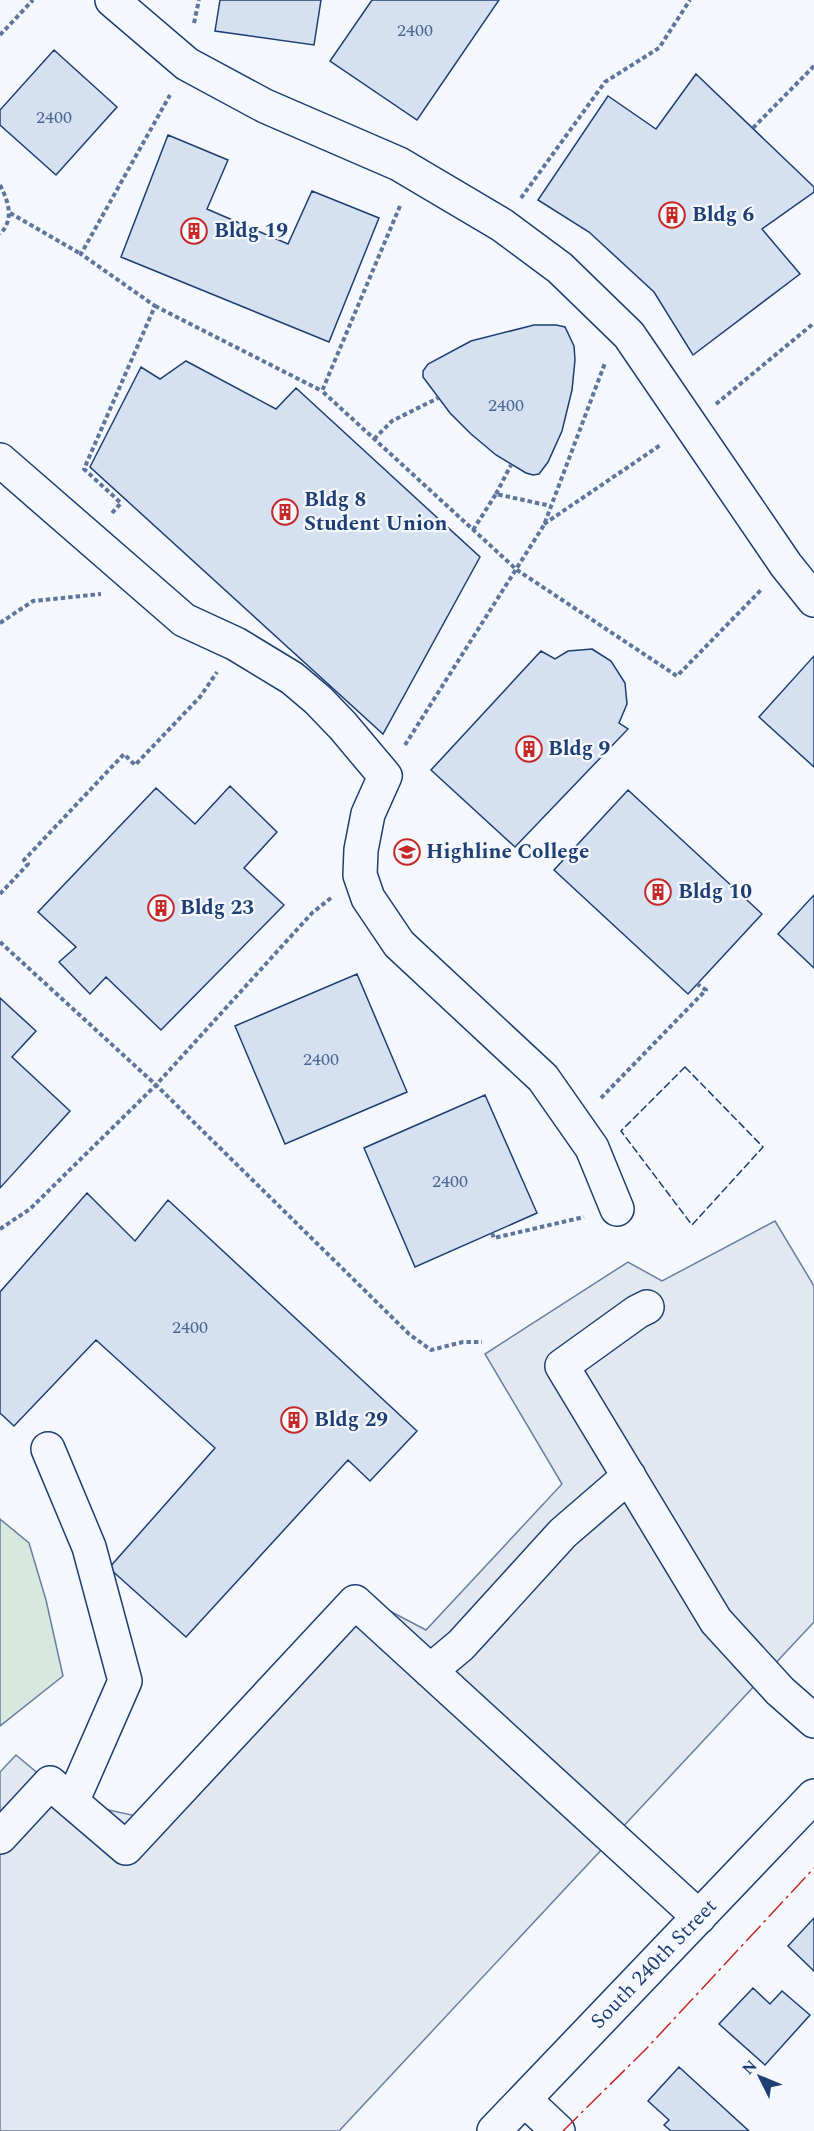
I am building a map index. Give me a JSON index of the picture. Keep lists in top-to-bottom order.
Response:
{
  "streets": {
    "main road": ["South 240th Street"]
  },
  "places": {
    "building": [
      "Bldg 6",
      "Bldg 19",
      "Bldg 8 Student Union",
      "Bldg 9",
      "Bldg 10",
      "Bldg 23",
      "Bldg 29"
    ],
    "school or university": ["Highline College"]
  },
  "house_numbers": [
    "2400",
    "2400",
    "2400",
    "2400",
    "2400",
    "2400"
  ],
  "north": "top left"
}
